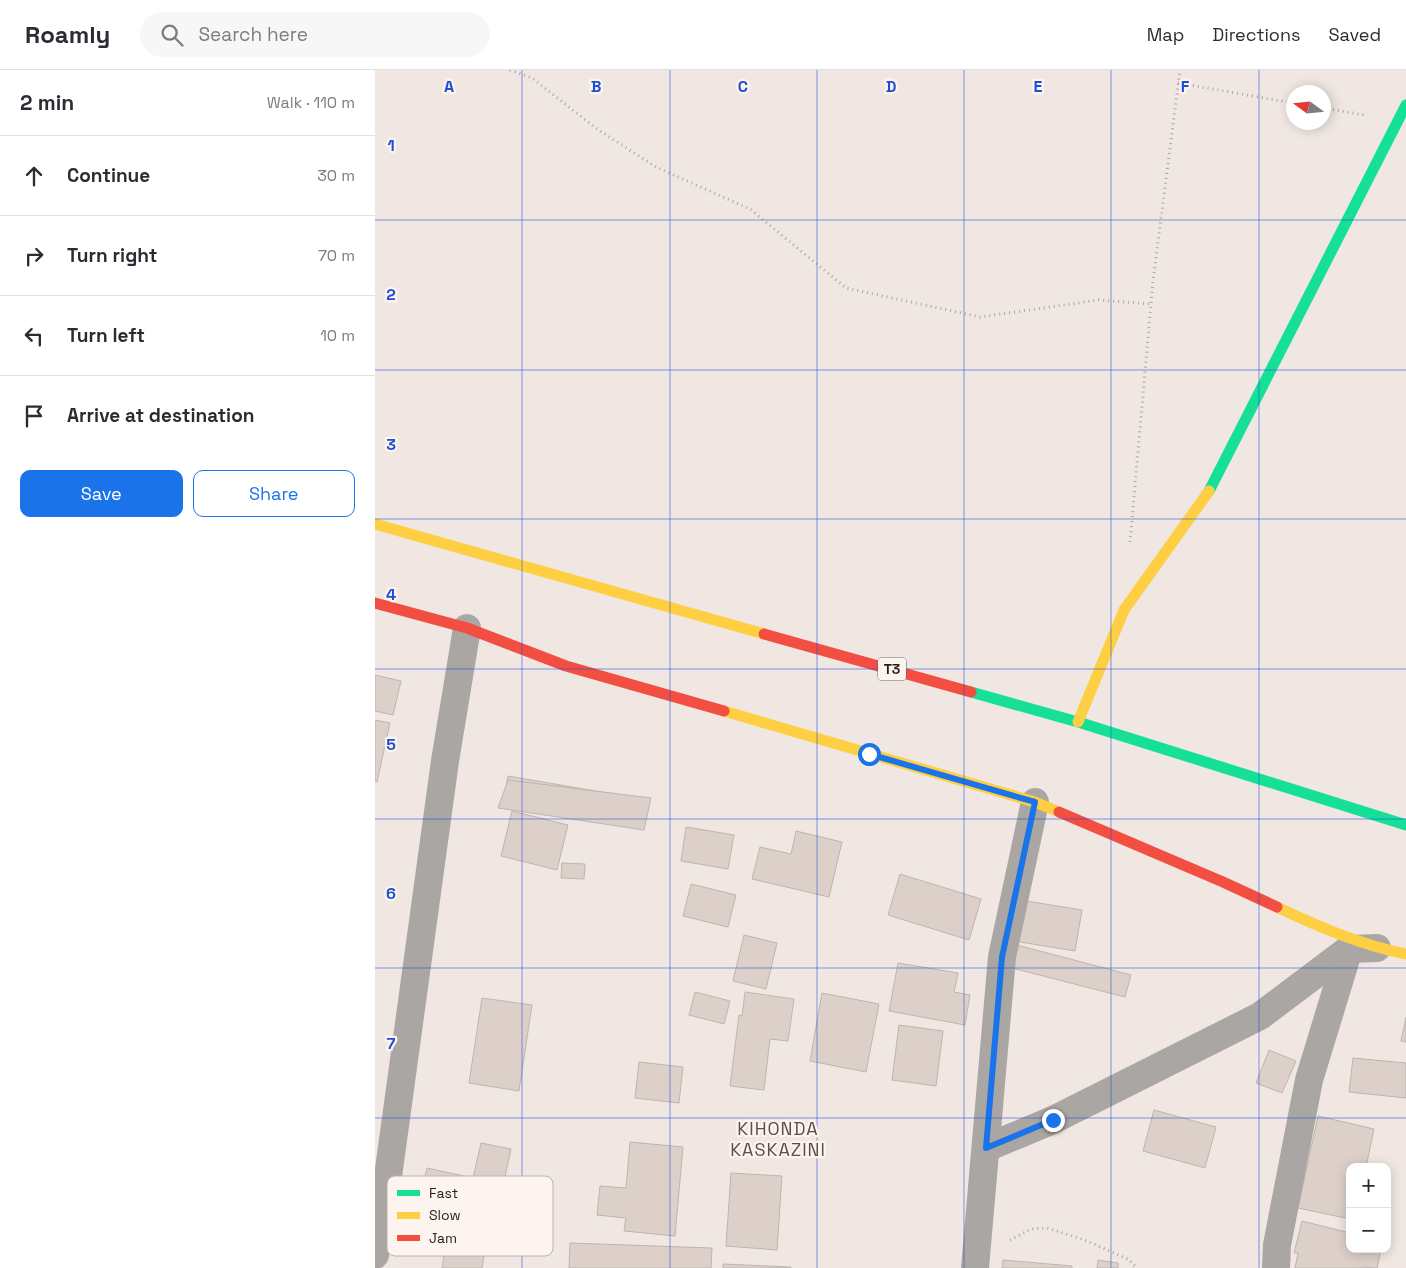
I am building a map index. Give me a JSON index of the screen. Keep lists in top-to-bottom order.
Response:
{
  "streets": {
    "main road": ["T3"]
  },
  "districts": ["KIHONDA KASKAZINI"],
  "legend": ["Fast", "Slow", "Jam"],
  "north": "left",
  "page": {
    "header": "Roamly",
    "search": "Search here",
    "nav": ["Map", "Directions", "Saved"],
    "heading": ["2 min", "Walk · 110 m"],
    "list": [
      ["Continue", "30 m"],
      ["Turn right", "70 m"],
      ["Turn left", "10 m"],
      "Arrive at destination"
    ],
    "buttons": ["Save", "Share"],
    "map_buttons": ["+", "−"]
  },
  "grid": {
    "columns": [
      "A",
      "B",
      "C",
      "D",
      "E",
      "F"
    ],
    "rows": [
      "1",
      "2",
      "3",
      "4",
      "5",
      "6",
      "7"
    ]
  }
}
